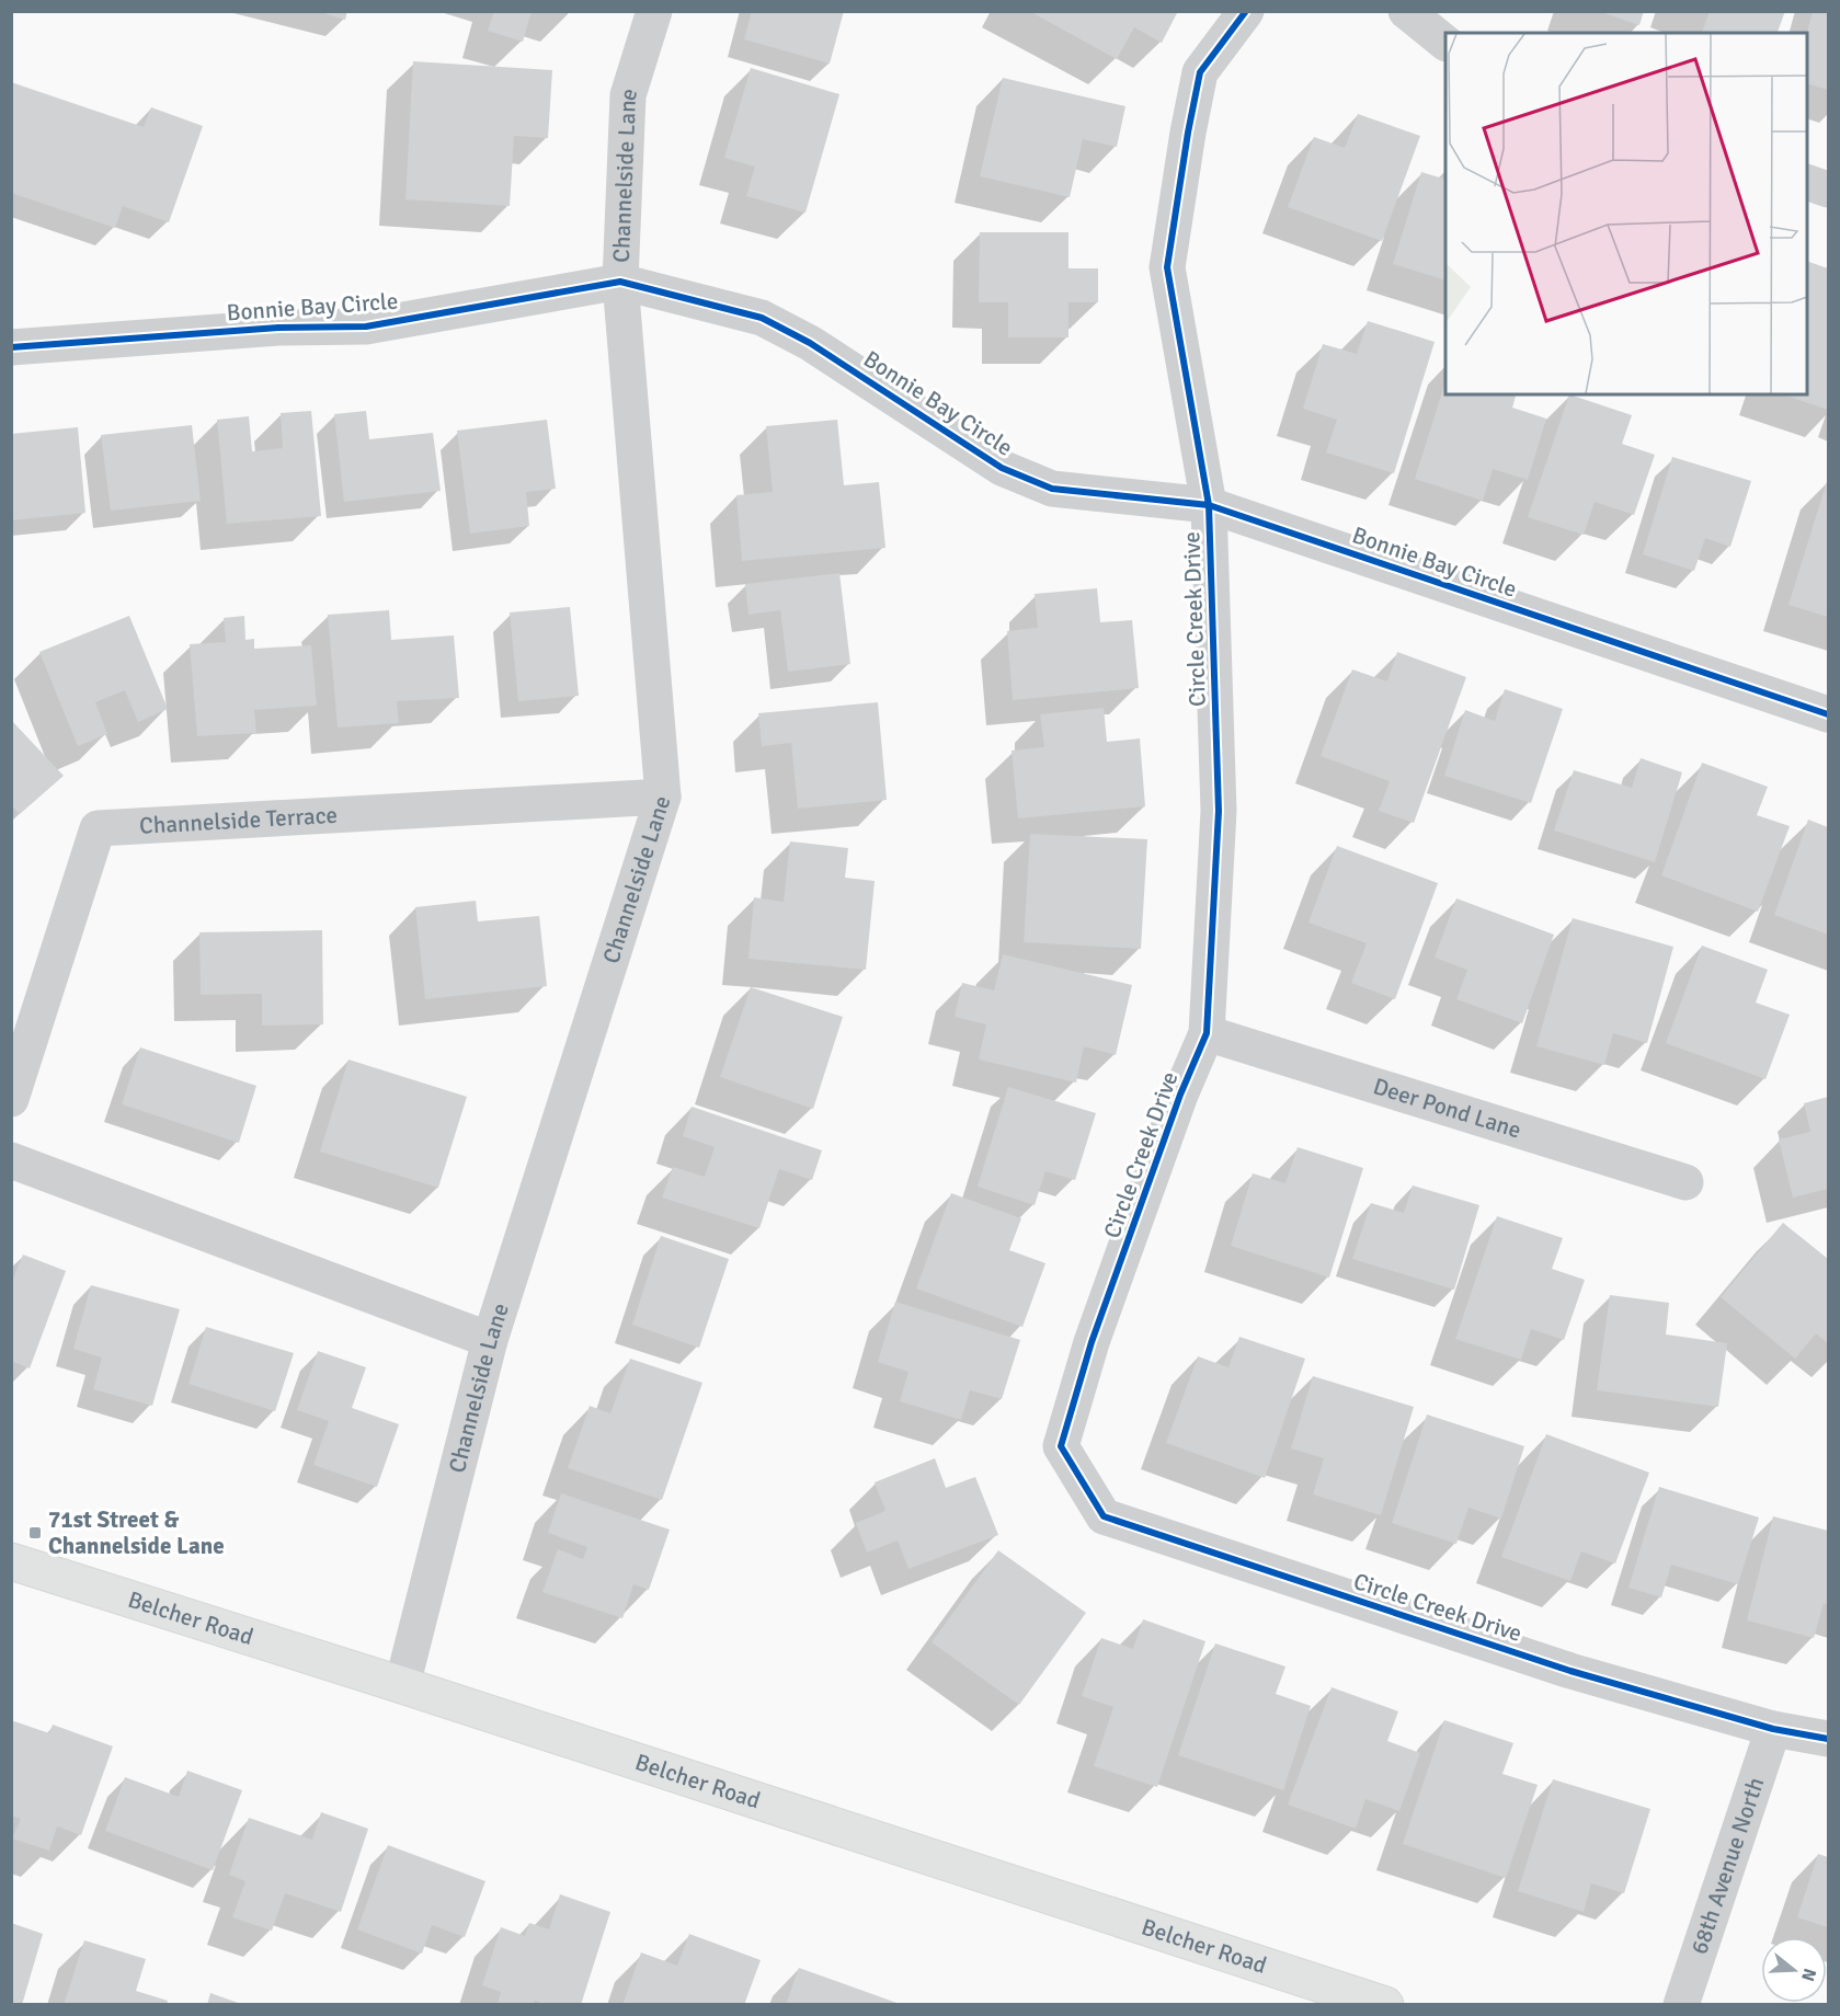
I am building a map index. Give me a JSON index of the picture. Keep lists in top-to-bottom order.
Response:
{
  "streets": {
    "main road": ["Belcher Road"],
    "street": [
      "Channelside Lane",
      "Bonnie Bay Circle",
      "Circle Creek Drive",
      "Channelside Terrace",
      "Deer Pond Lane",
      "68th Avenue North"
    ]
  },
  "crossings": [
    ["Channelside Lane", "Bonnie Bay Circle"],
    ["Channelside Lane", "Channelside Terrace"],
    ["Channelside Lane", "Belcher Road"],
    ["Bonnie Bay Circle", "Circle Creek Drive"],
    ["Circle Creek Drive", "Deer Pond Lane"],
    ["Circle Creek Drive", "68th Avenue North"]
  ],
  "places": {
    "transit": ["71st Street & Channelside Lane"]
  },
  "north": "right"
}
